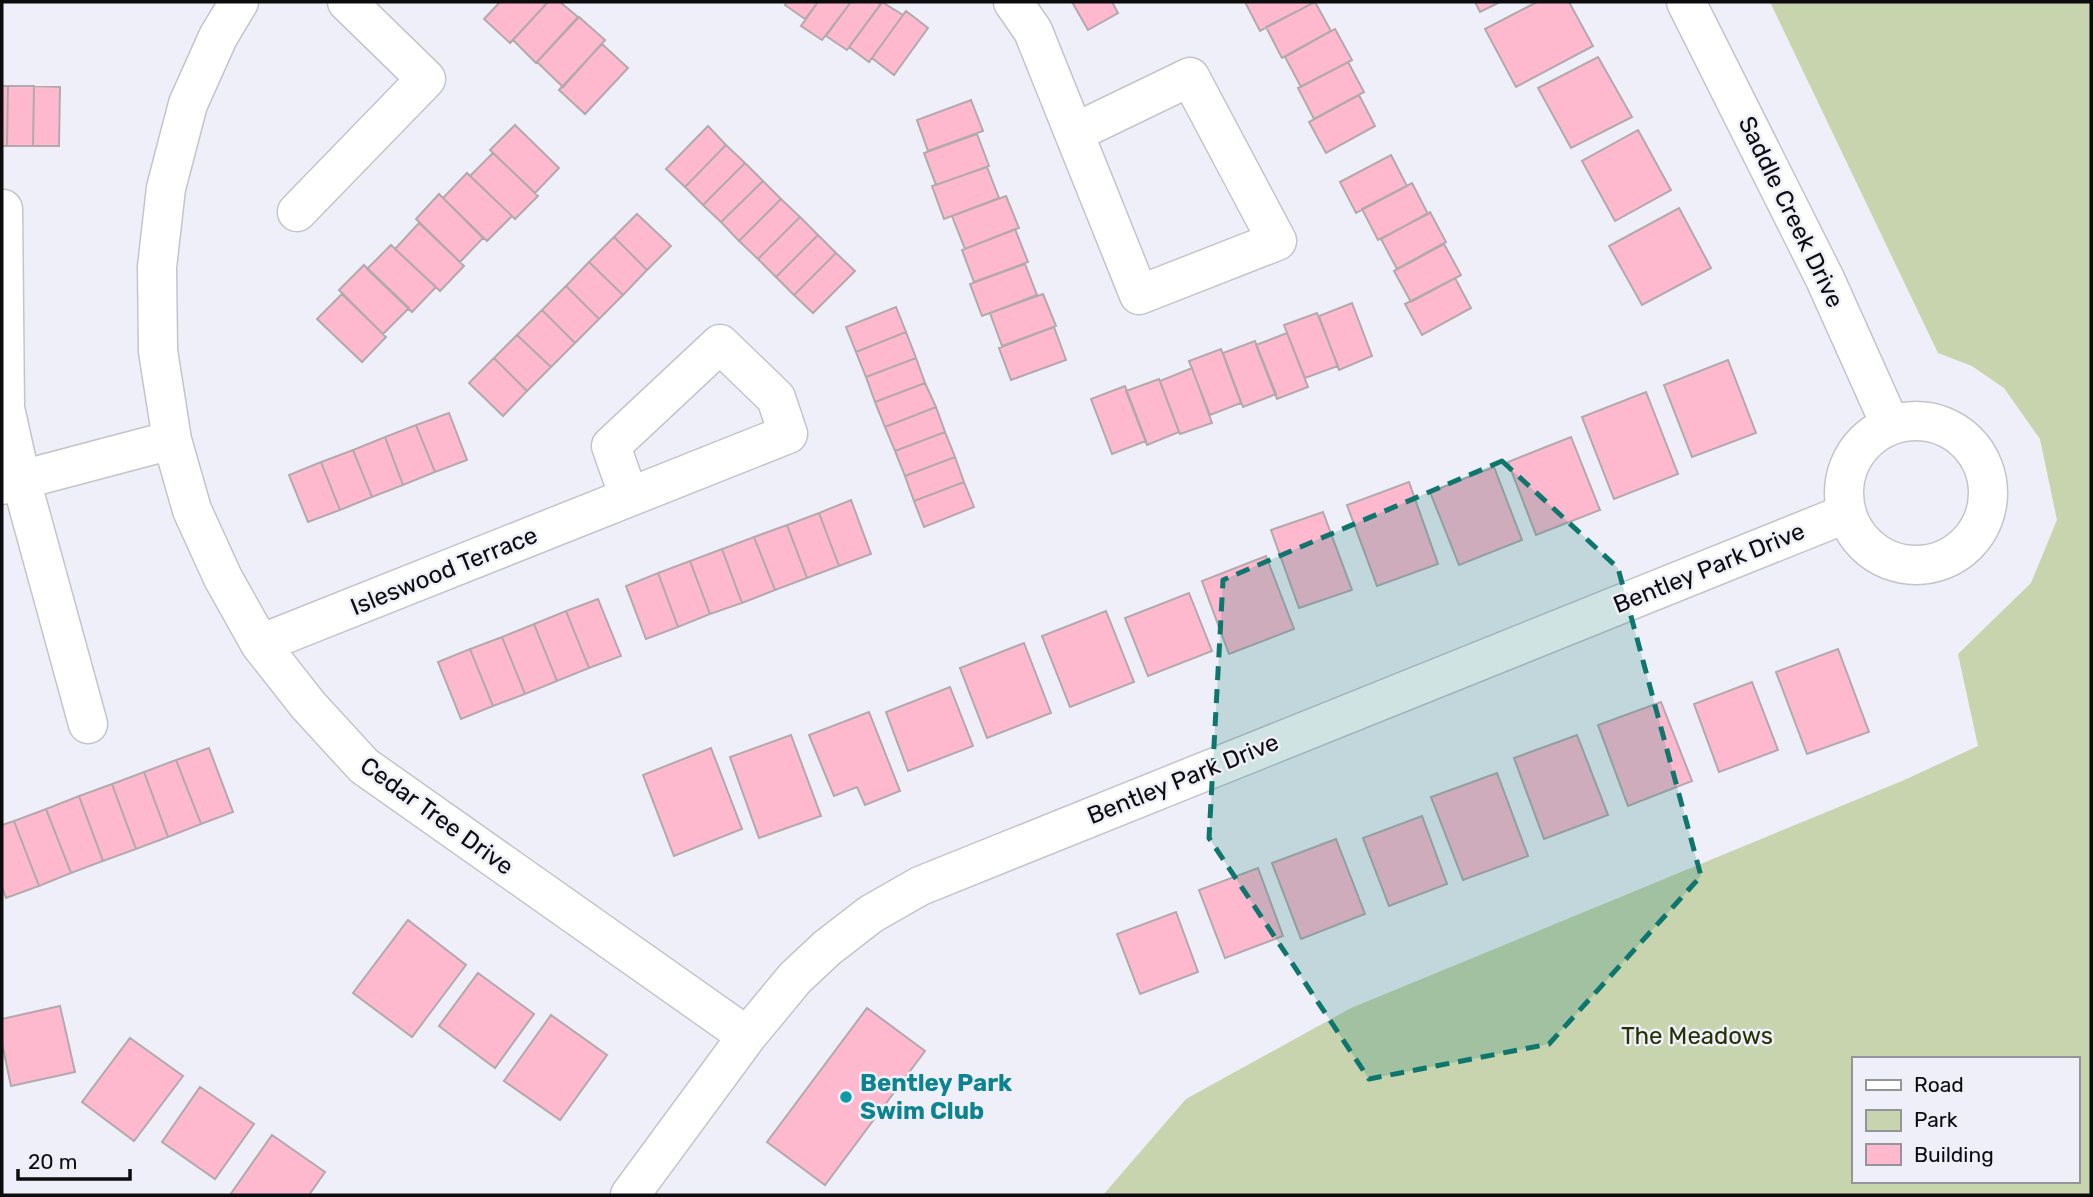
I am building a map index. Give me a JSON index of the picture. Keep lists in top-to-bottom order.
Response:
{
  "streets": {
    "street": [
      "Saddle Creek Drive",
      "Bentley Park Drive",
      "Isleswood Terrace",
      "Cedar Tree Drive"
    ]
  },
  "crossings": [
    ["Saddle Creek Drive", "Bentley Park Drive"],
    ["Bentley Park Drive", "Cedar Tree Drive"],
    ["Isleswood Terrace", "Cedar Tree Drive"]
  ],
  "parks": ["The Meadows"],
  "places": ["Bentley Park Swim Club"],
  "legend": ["Road", "Park", "Building"],
  "scale_bar": "20 m"
}
